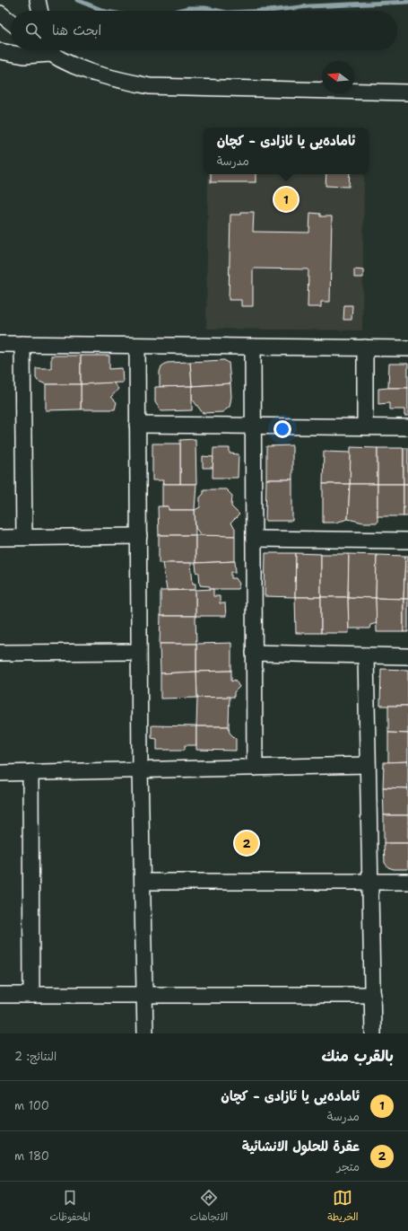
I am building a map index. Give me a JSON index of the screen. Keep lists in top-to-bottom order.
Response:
{
  "north": "left",
  "page": {
    "search": "ابحث هنا",
    "popup": ["ئامادەیی یا ئازادی - کچان", "مدرسة"],
    "pins": ["1", "2"],
    "heading": ["بالقرب منك", "النتائج: 2"],
    "list": [
      {
        "mark": "1",
        "name": "ئامادەیی یا ئازادی - کچان",
        "note": "مدرسة",
        "value": "100 m"
      },
      {
        "mark": "2",
        "name": "عقرة للحلول الانشائیة",
        "note": "متجر",
        "value": "180 m"
      }
    ],
    "nav": ["الخريطة", "الاتجاهات", "المحفوظات"]
  }
}
